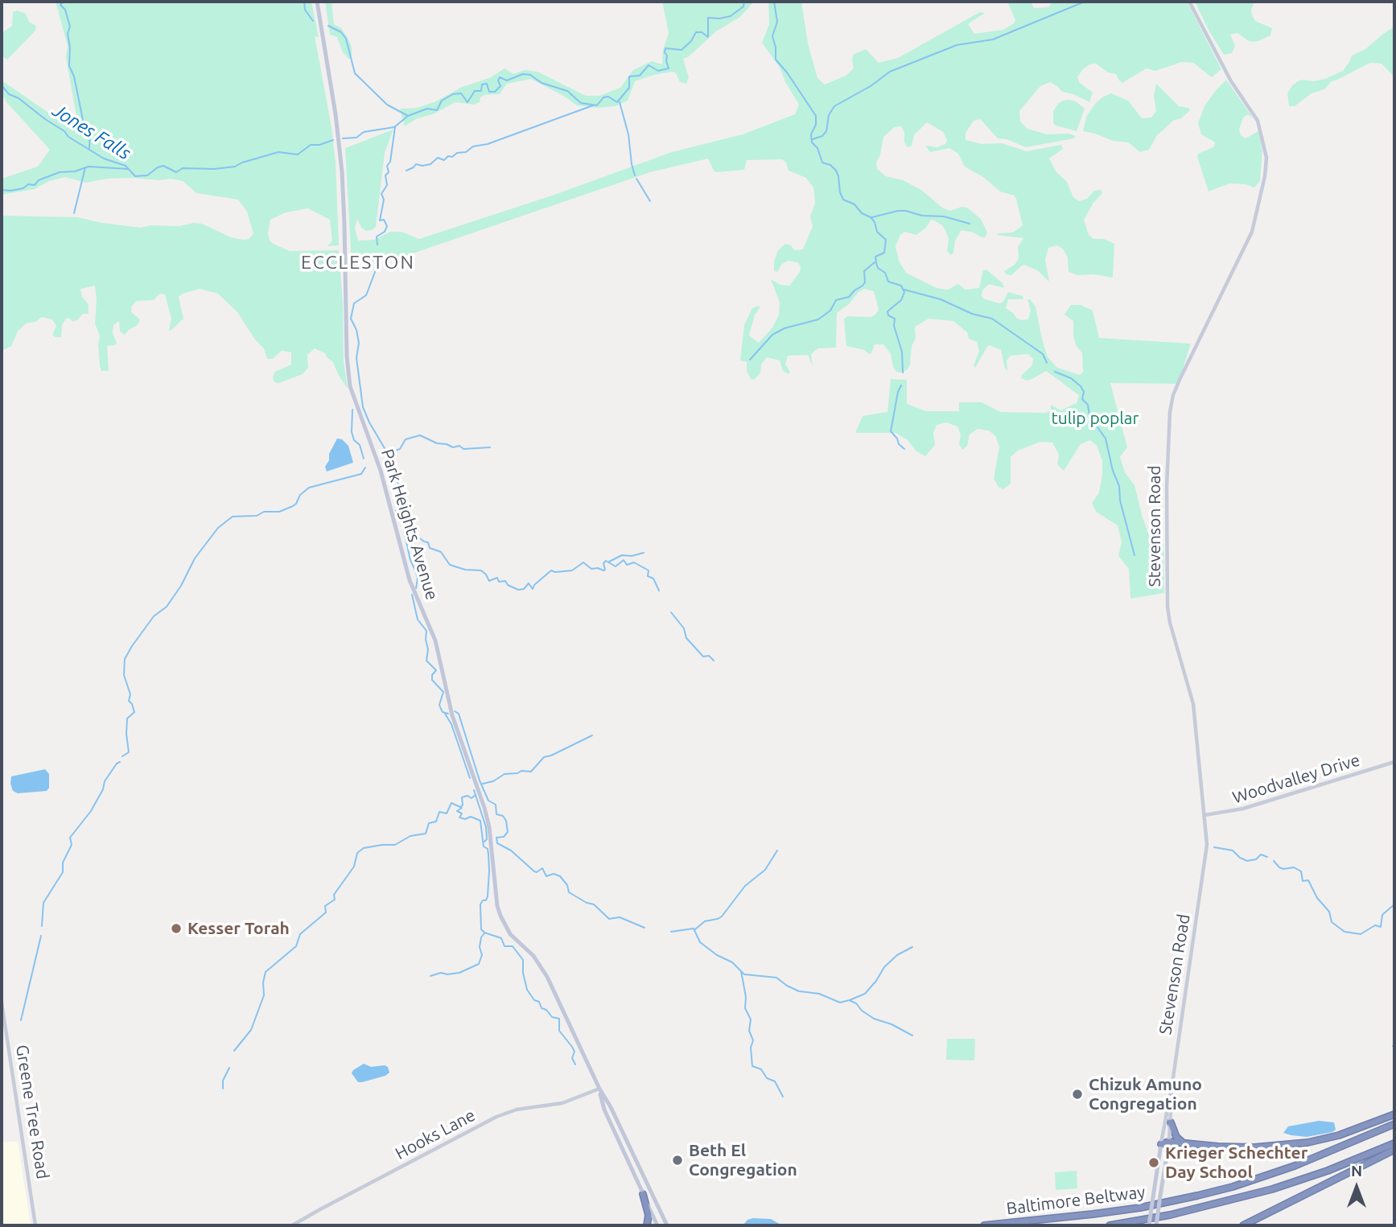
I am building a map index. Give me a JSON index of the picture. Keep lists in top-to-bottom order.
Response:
{
  "streets": {
    "highway": ["Baltimore Beltway"],
    "main road": ["Park Heights Avenue", "Stevenson Road"],
    "street": ["Woodvalley Drive", "Greene Tree Road", "Hooks Lane"]
  },
  "crossings": [
    ["Park Heights Avenue", "Hooks Lane"],
    ["Stevenson Road", "Woodvalley Drive"]
  ],
  "districts": ["ECCLESTON"],
  "water": ["Jones Falls"],
  "parks": ["tulip poplar"],
  "places": [
    "Kesser Torah",
    "Chizuk Amuno Congregation",
    "Beth El Congregation",
    "Krieger Schechter Day School"
  ],
  "north": "top"
}
